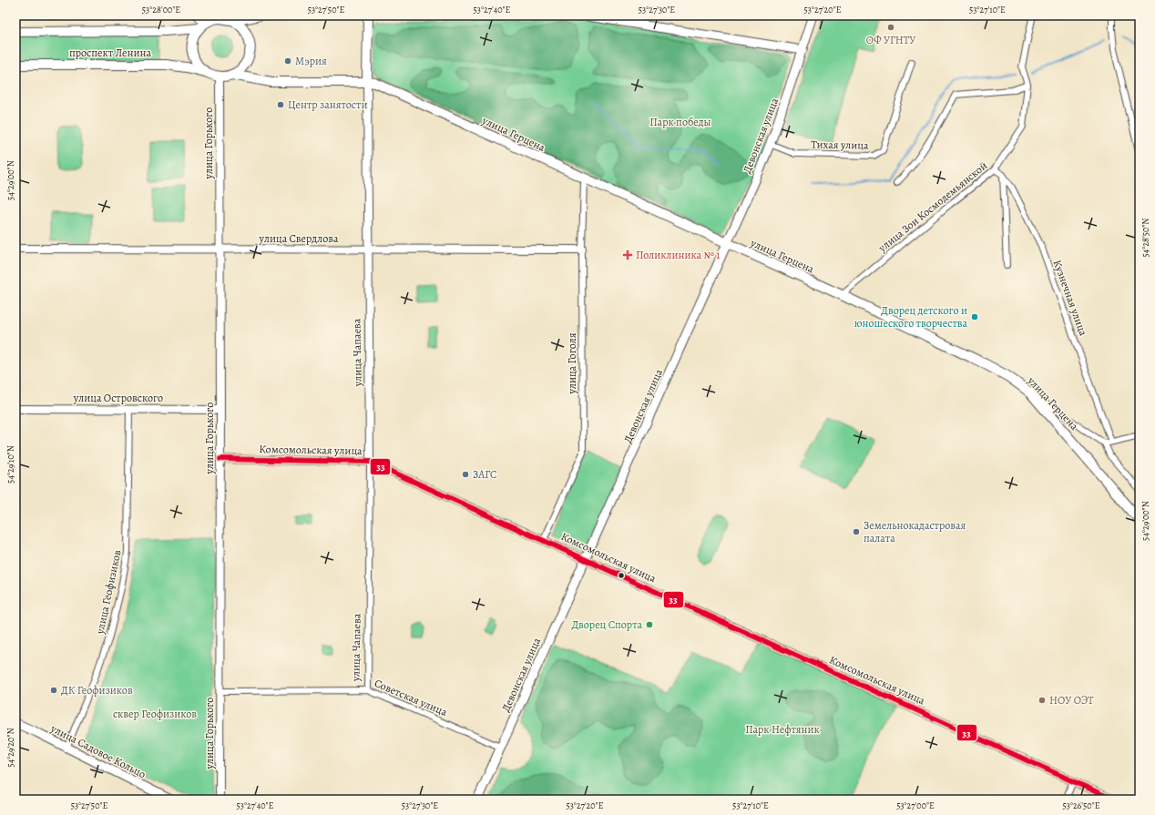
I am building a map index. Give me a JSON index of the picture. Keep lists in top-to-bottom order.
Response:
{
  "streets": {
    "main road": [
      "проспект Ленина",
      "улица Герцена",
      "Девонская улица",
      "улица Чапаева",
      "улица Садовое Кольцо"
    ],
    "street": [
      "улица Горького",
      "Тихая улица",
      "улица Зои Космодемьянской",
      "улица Свердлова",
      "Кузнечная улица",
      "улица Гоголя",
      "улица Островского",
      "Комсомольская улица",
      "улица Геофизиков",
      "Советская улица"
    ]
  },
  "crossings": [
    ["проспект Ленина", "улица Горького"],
    ["улица Герцена", "Девонская улица"],
    ["улица Герцена", "улица Зои Космодемьянской"],
    ["улица Герцена", "улица Чапаева"],
    ["улица Герцена", "улица Гоголя"],
    ["Девонская улица", "Тихая улица"],
    ["Девонская улица", "Комсомольская улица"],
    ["Девонская улица", "Советская улица"],
    ["улица Горького", "улица Свердлова"],
    ["улица Горького", "улица Островского"],
    ["улица Горького", "Комсомольская улица"],
    ["улица Горького", "Советская улица"],
    ["улица Зои Космодемьянской", "Кузнечная улица"],
    ["улица Свердлова", "улица Чапаева"],
    ["улица Свердлова", "улица Гоголя"],
    ["улица Чапаева", "Комсомольская улица"],
    ["улица Чапаева", "Советская улица"],
    ["улица Гоголя", "Комсомольская улица"],
    ["улица Островского", "улица Геофизиков"],
    ["улица Геофизиков", "улица Садовое Кольцо"]
  ],
  "parks": ["Парк победы", "cквер Геофизиков", "Парк Нефтяник"],
  "places": {
    "other": [
      "ОФ УГНТУ",
      "Мэрия",
      "Центр занятости",
      "Дворец детского и юношеского творчества",
      "ЗАГС",
      "Земельнокадастровая палата",
      "Дворец Спорта",
      "ДК Геофизиков",
      "НОУ ОЭТ"
    ],
    "health": ["Поликлиника № 1"]
  },
  "lines": ["transit line 33"],
  "coordinates": [
    "53°28'00\"E",
    "53°27'50\"E",
    "53°27'40\"E",
    "53°27'30\"E",
    "53°27'20\"E",
    "53°27'10\"E",
    "54°29'00\"N",
    "54°28'50\"N",
    "54°29'10\"N",
    "54°29'20\"N",
    "53°27'00\"E",
    "53°26'50\"E"
  ]
}
